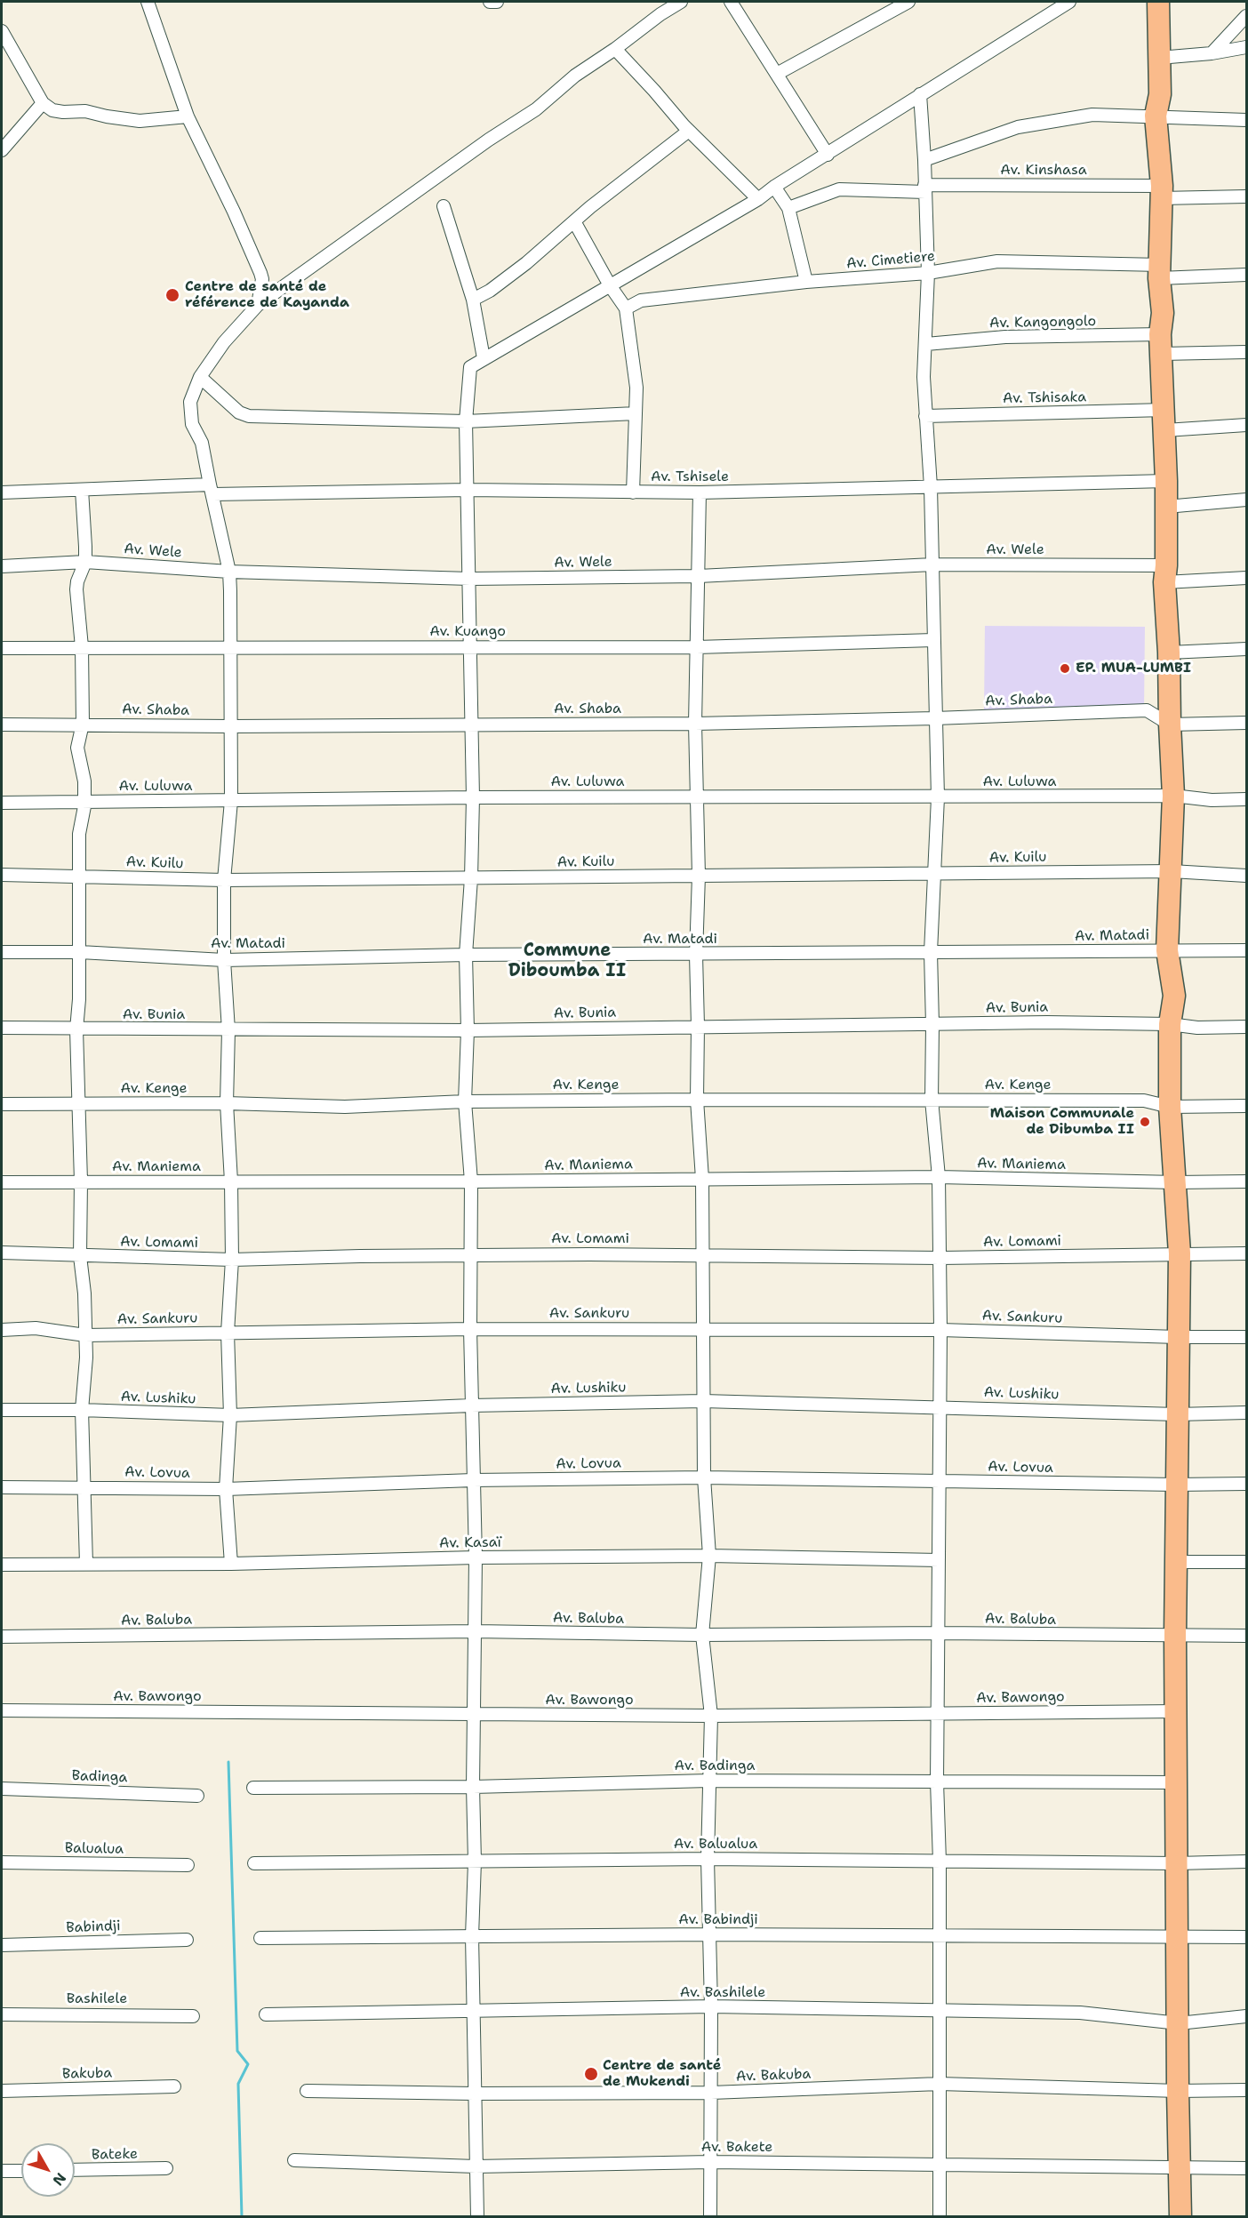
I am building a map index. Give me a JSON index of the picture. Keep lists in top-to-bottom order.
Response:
{
  "streets": {
    "street": [
      "Av. Kinshasa",
      "Av. Cimetiere",
      "Av. Kangongolo",
      "Av. Tshisaka",
      "Av. Tshisele",
      "Av. Wele",
      "Av. Kuango",
      "Av. Shaba",
      "Av. Luluwa",
      "Av. Kuilu",
      "Av. Matadi",
      "Av. Bunia",
      "Av. Kenge",
      "Av. Maniema",
      "Av. Lomami",
      "Av. Sankuru",
      "Av. Lushiku",
      "Av. Lovua",
      "Av. Kasaï",
      "Av. Baluba",
      "Av. Bawongo",
      "Av. Badinga",
      "Badinga",
      "Av. Balualua",
      "Balualua",
      "Av. Babindji",
      "Babindji",
      "Av. Bashilele",
      "Bashilele",
      "Bakuba",
      "Av. Bakuba",
      "Av. Bakete",
      "Bateke"
    ]
  },
  "districts": ["Commune Diboumba II"],
  "places": [
    "Centre de santé de référence de Kayanda",
    "EP. MUA-LUMBI",
    "Maison Communale de Dibumba II",
    "Centre de santé de Mukendi"
  ],
  "north": "bottom right"
}
